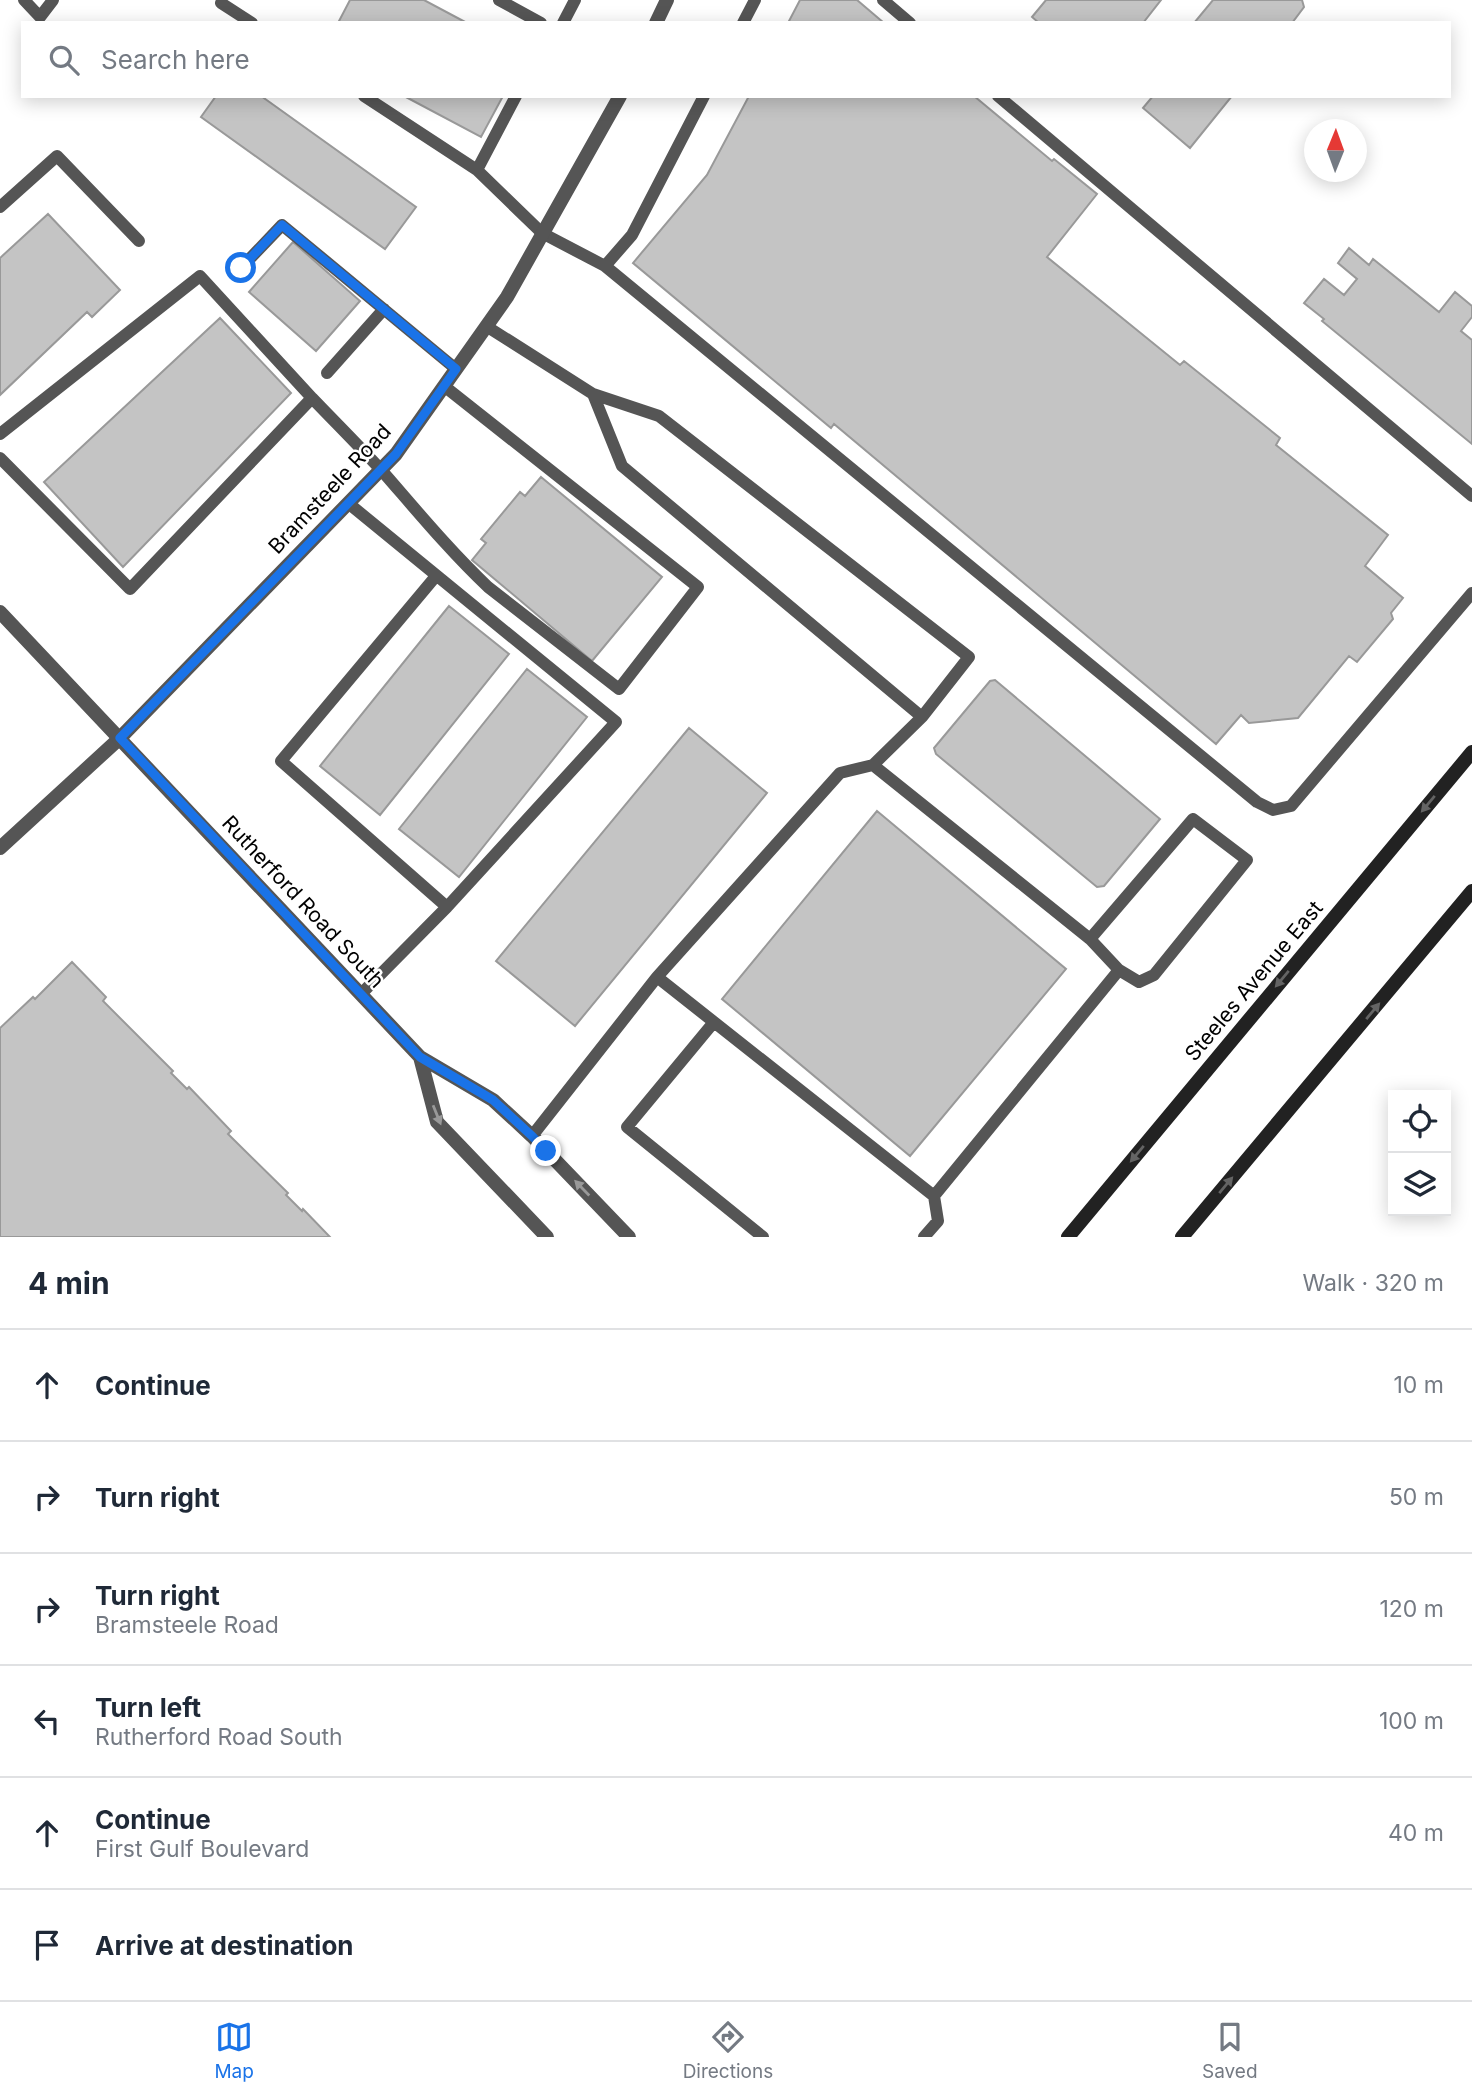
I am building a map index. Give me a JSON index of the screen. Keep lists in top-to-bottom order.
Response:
{
  "streets": {
    "main road": ["Steeles Avenue East"],
    "street": ["Bramsteele Road", "Rutherford Road South"]
  },
  "crossings": [
    ["Bramsteele Road", "Rutherford Road South"]
  ],
  "north": "top",
  "page": {
    "search": "Search here",
    "heading": ["4 min", "Walk · 320 m"],
    "list": [
      ["Continue", "10 m"],
      ["Turn right", "50 m"],
      ["Turn right", "Bramsteele Road", "120 m"],
      ["Turn left", "Rutherford Road South", "100 m"],
      ["Continue", "First Gulf Boulevard", "40 m"],
      "Arrive at destination"
    ],
    "nav": ["Map", "Directions", "Saved"]
  }
}
